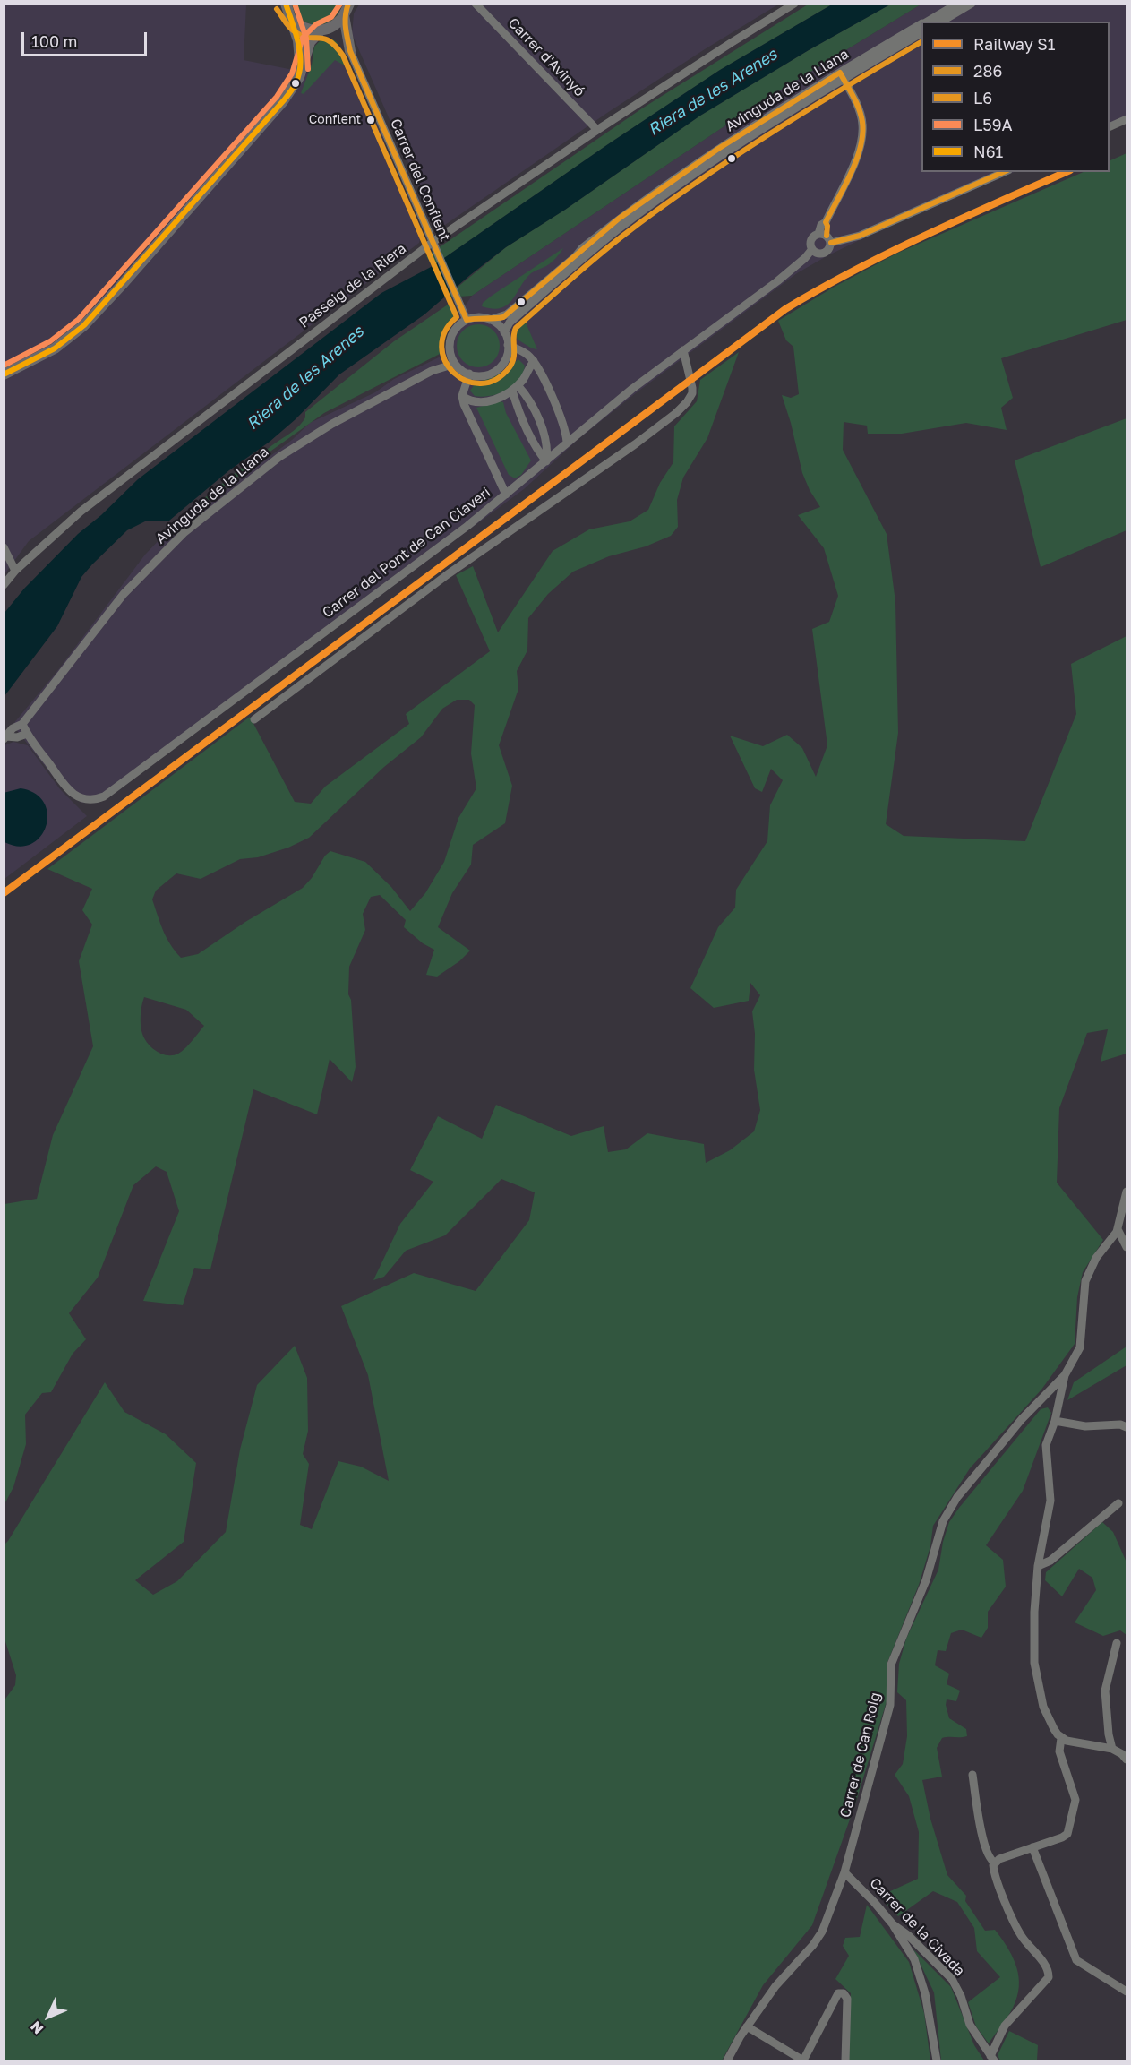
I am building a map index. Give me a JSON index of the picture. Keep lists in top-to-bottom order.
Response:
{
  "streets": {
    "street": [
      "Carrer d'Avinyó",
      "Avinguda de la Llana",
      "Carrer del Conflent",
      "Passeig de la Riera",
      "Carrer del Pont de Can Claveri",
      "Carrer de Can Roig",
      "Carrer de la Civada"
    ]
  },
  "crossings": [
    ["Carrer d'Avinyó", "Passeig de la Riera"],
    ["Avinguda de la Llana", "Carrer del Conflent"],
    ["Avinguda de la Llana", "Carrer del Pont de Can Claveri"],
    ["Carrer del Conflent", "Passeig de la Riera"],
    ["Carrer de Can Roig", "Carrer de la Civada"]
  ],
  "water": ["Riera de les Arenes"],
  "places": ["Conflent"],
  "lines": [
    "transit line 286",
    "transit line L59A",
    "transit line N61",
    "transit line L6",
    "rail line S1"
  ],
  "legend": [
    "Railway S1",
    "286",
    "L6",
    "L59A",
    "N61"
  ],
  "scale_bar": "100 m",
  "north": "bottom left"
}
